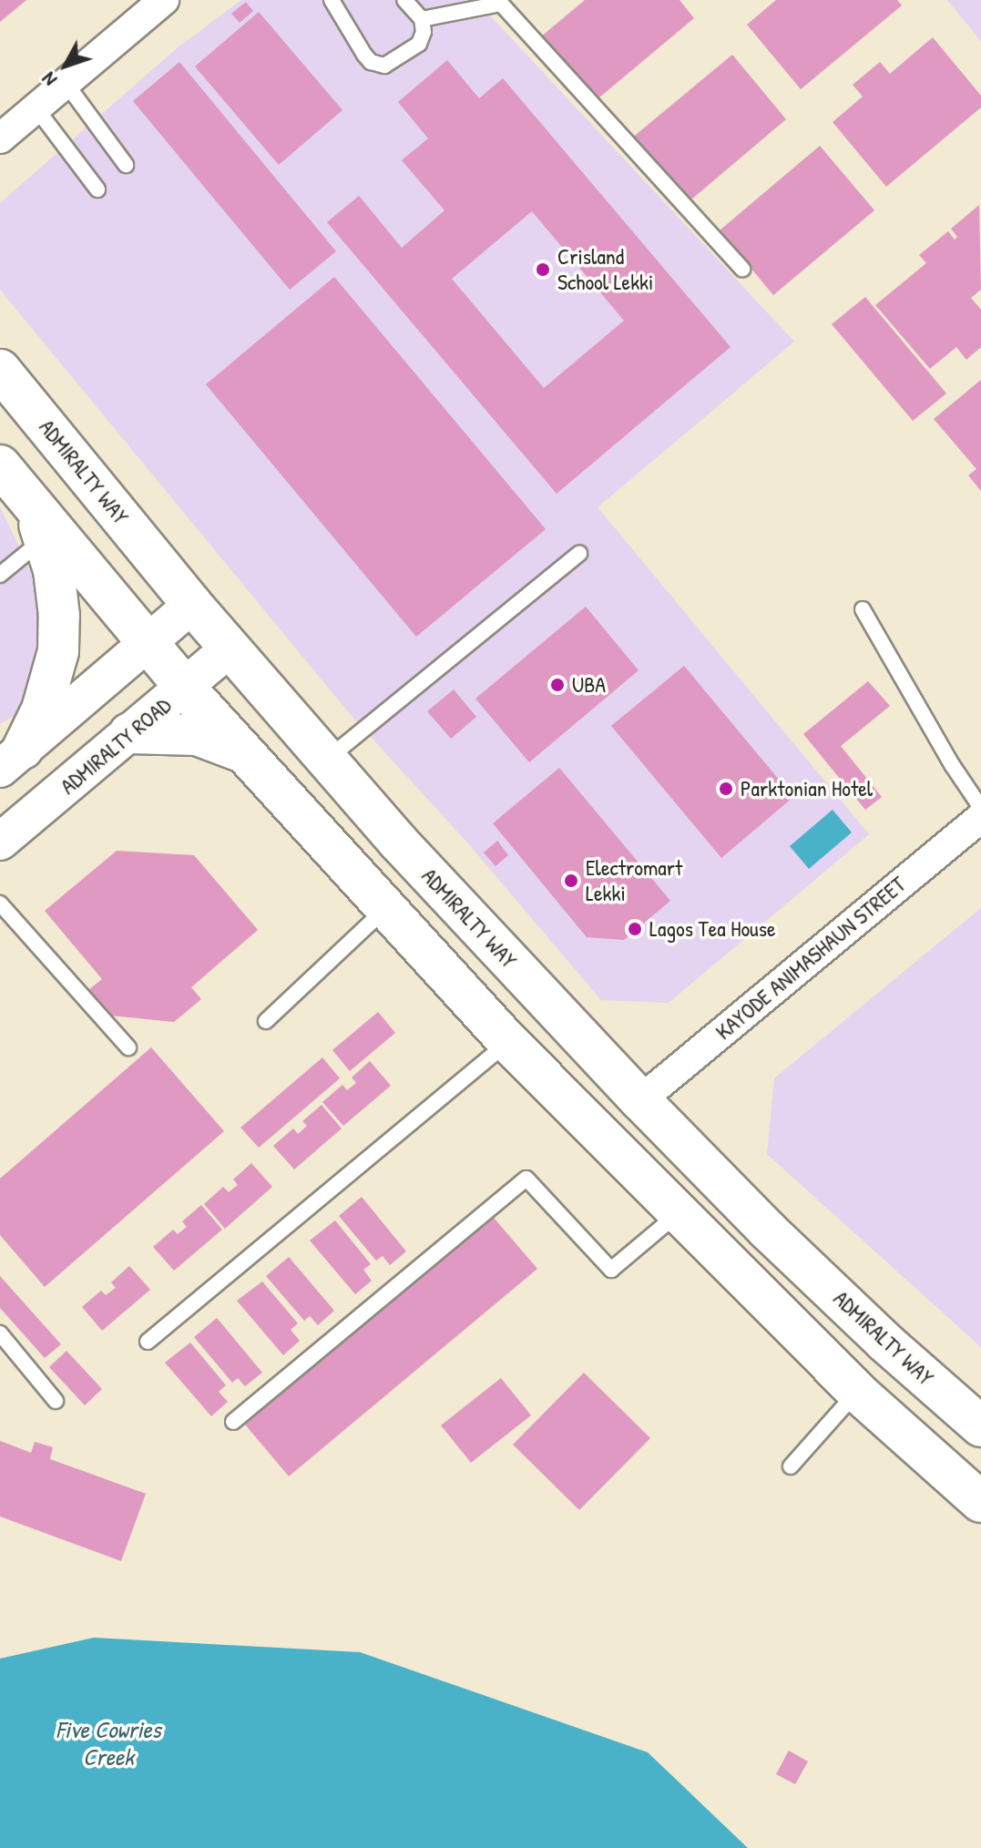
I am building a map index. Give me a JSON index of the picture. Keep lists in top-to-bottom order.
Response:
{
  "streets": {
    "main road": ["ADMIRALTY WAY"],
    "street": ["ADMIRALTY ROAD", "KAYODE ANIMASHAUN STREET"]
  },
  "crossings": [
    ["ADMIRALTY WAY", "ADMIRALTY ROAD"],
    ["ADMIRALTY WAY", "KAYODE ANIMASHAUN STREET"]
  ],
  "water": ["Five Cowries Creek"],
  "places": [
    "Crisland School Lekki",
    "UBA",
    "Parktonian Hotel",
    "Electromart Lekki",
    "Lagos Tea House"
  ],
  "north": "bottom left"
}
